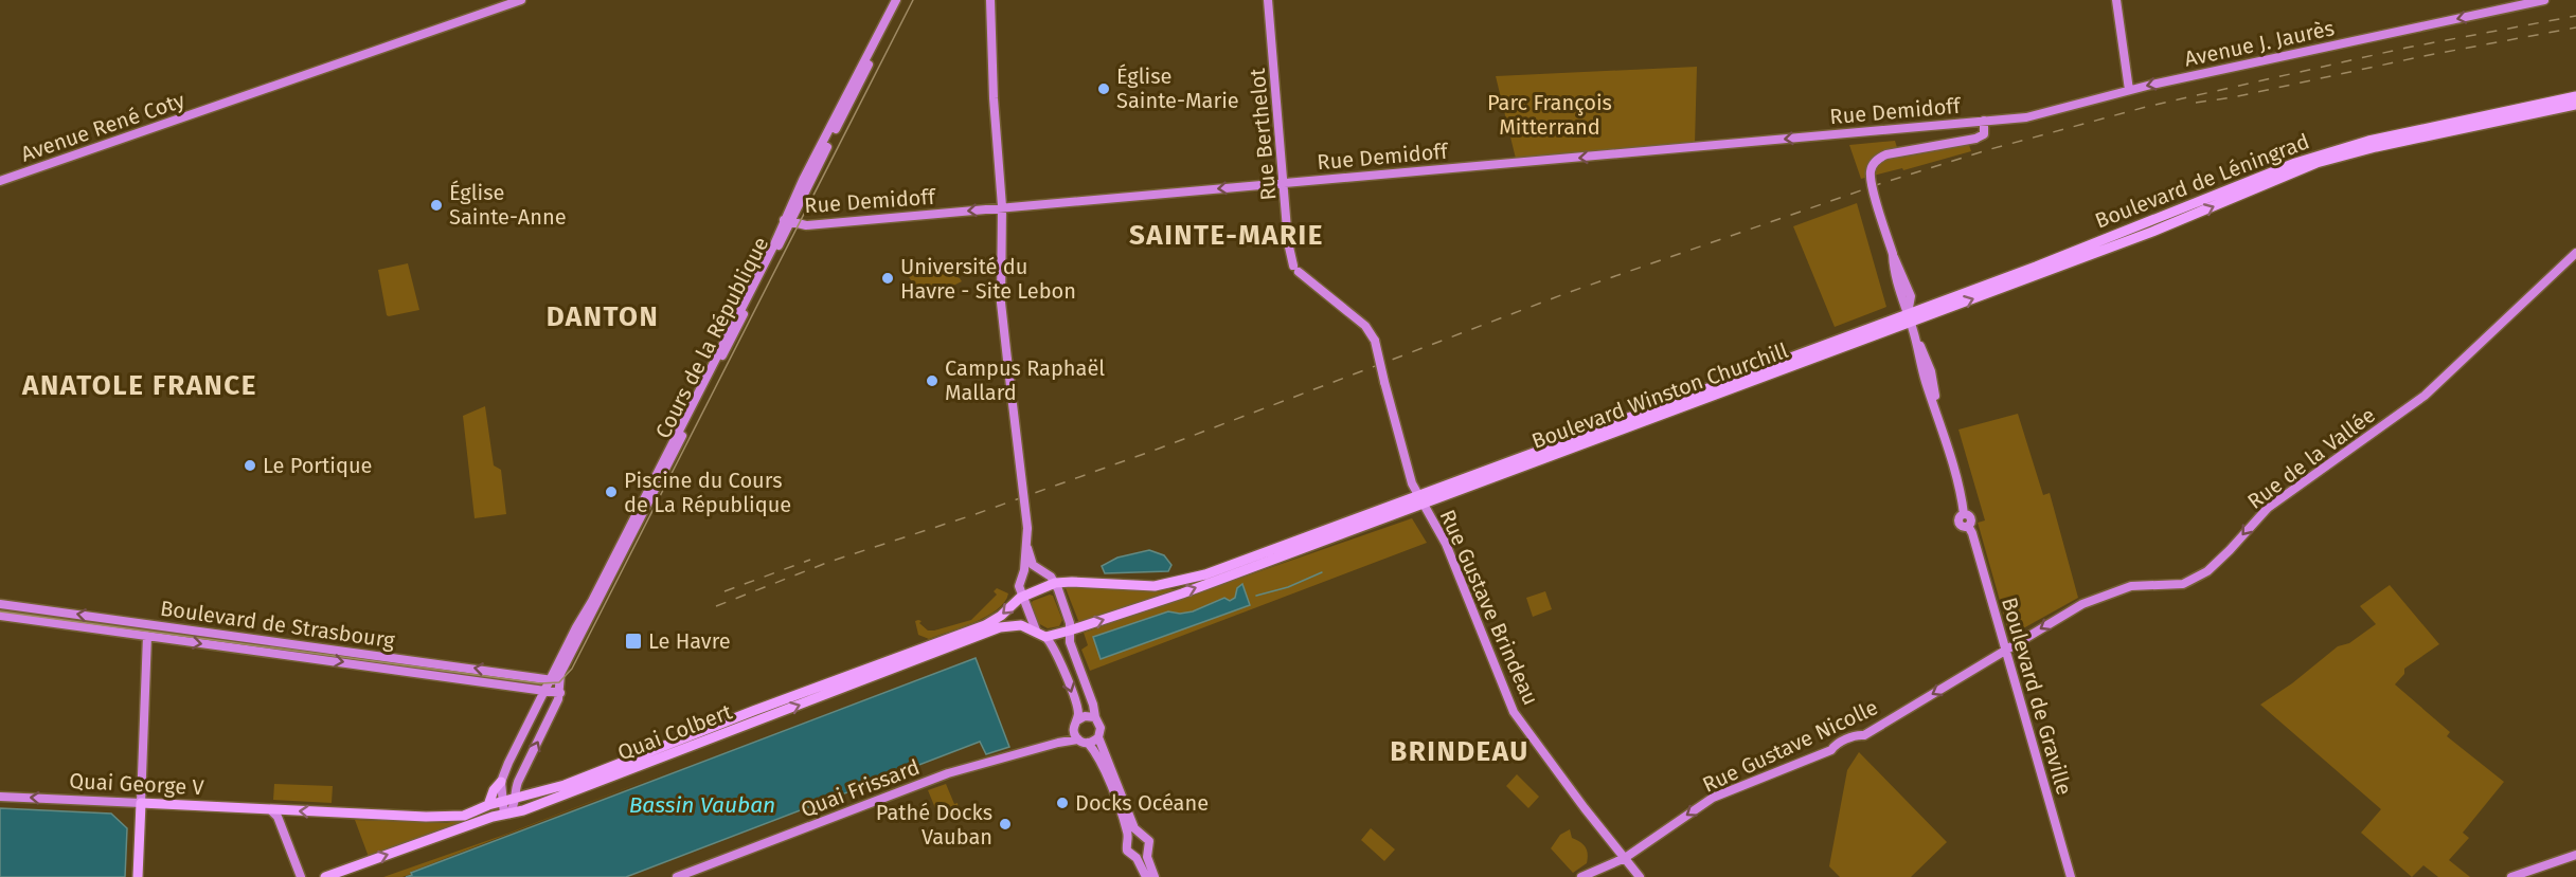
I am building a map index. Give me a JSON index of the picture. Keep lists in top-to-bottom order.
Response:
{
  "streets": {
    "main road": [
      "Boulevard de Léningrad",
      "Boulevard Winston Churchill",
      "Quai Colbert",
      "Quai George V"
    ],
    "street": [
      "Avenue J. Jaurès",
      "Rue Demidoff",
      "Avenue René Coty",
      "Rue Berthelot",
      "Cours de la République",
      "Rue de la Vallée",
      "Rue Gustave Brindeau",
      "Boulevard de Strasbourg",
      "Boulevard de Graville",
      "Rue Gustave Nicolle",
      "Quai Frissard"
    ]
  },
  "crossings": [
    ["Avenue J. Jaurès", "Rue Demidoff"],
    ["Rue Demidoff", "Rue Berthelot"],
    ["Rue Demidoff", "Cours de la République"],
    ["Rue Berthelot", "Rue Gustave Brindeau"],
    ["Boulevard de Léningrad", "Boulevard Winston Churchill"],
    ["Boulevard de Léningrad", "Boulevard de Graville"],
    ["Cours de la République", "Boulevard de Strasbourg"],
    ["Boulevard Winston Churchill", "Rue Gustave Brindeau"],
    ["Boulevard Winston Churchill", "Boulevard de Graville"],
    ["Boulevard Winston Churchill", "Quai Colbert"],
    ["Rue de la Vallée", "Boulevard de Graville"],
    ["Rue de la Vallée", "Rue Gustave Nicolle"],
    ["Rue Gustave Brindeau", "Rue Gustave Nicolle"],
    ["Boulevard de Graville", "Rue Gustave Nicolle"],
    ["Quai Colbert", "Quai George V"]
  ],
  "one_way": [
    "Avenue J. Jaurès",
    "Rue Demidoff",
    "Rue de la Vallée",
    "Rue Gustave Nicolle",
    "Quai George V"
  ],
  "districts": [
    "SAINTE-MARIE",
    "DANTON",
    "ANATOLE FRANCE",
    "BRINDEAU"
  ],
  "water": ["Bassin Vauban"],
  "parks": ["Parc François Mitterrand"],
  "places": {
    "other": [
      "Église Sainte-Marie",
      "Église Sainte-Anne",
      "Université du Havre - Site Lebon",
      "Campus Raphaël Mallard",
      "Le Portique",
      "Piscine du Cours de La République",
      "Docks Océane",
      "Pathé Docks Vauban"
    ],
    "transit": ["Le Havre"]
  }
}
